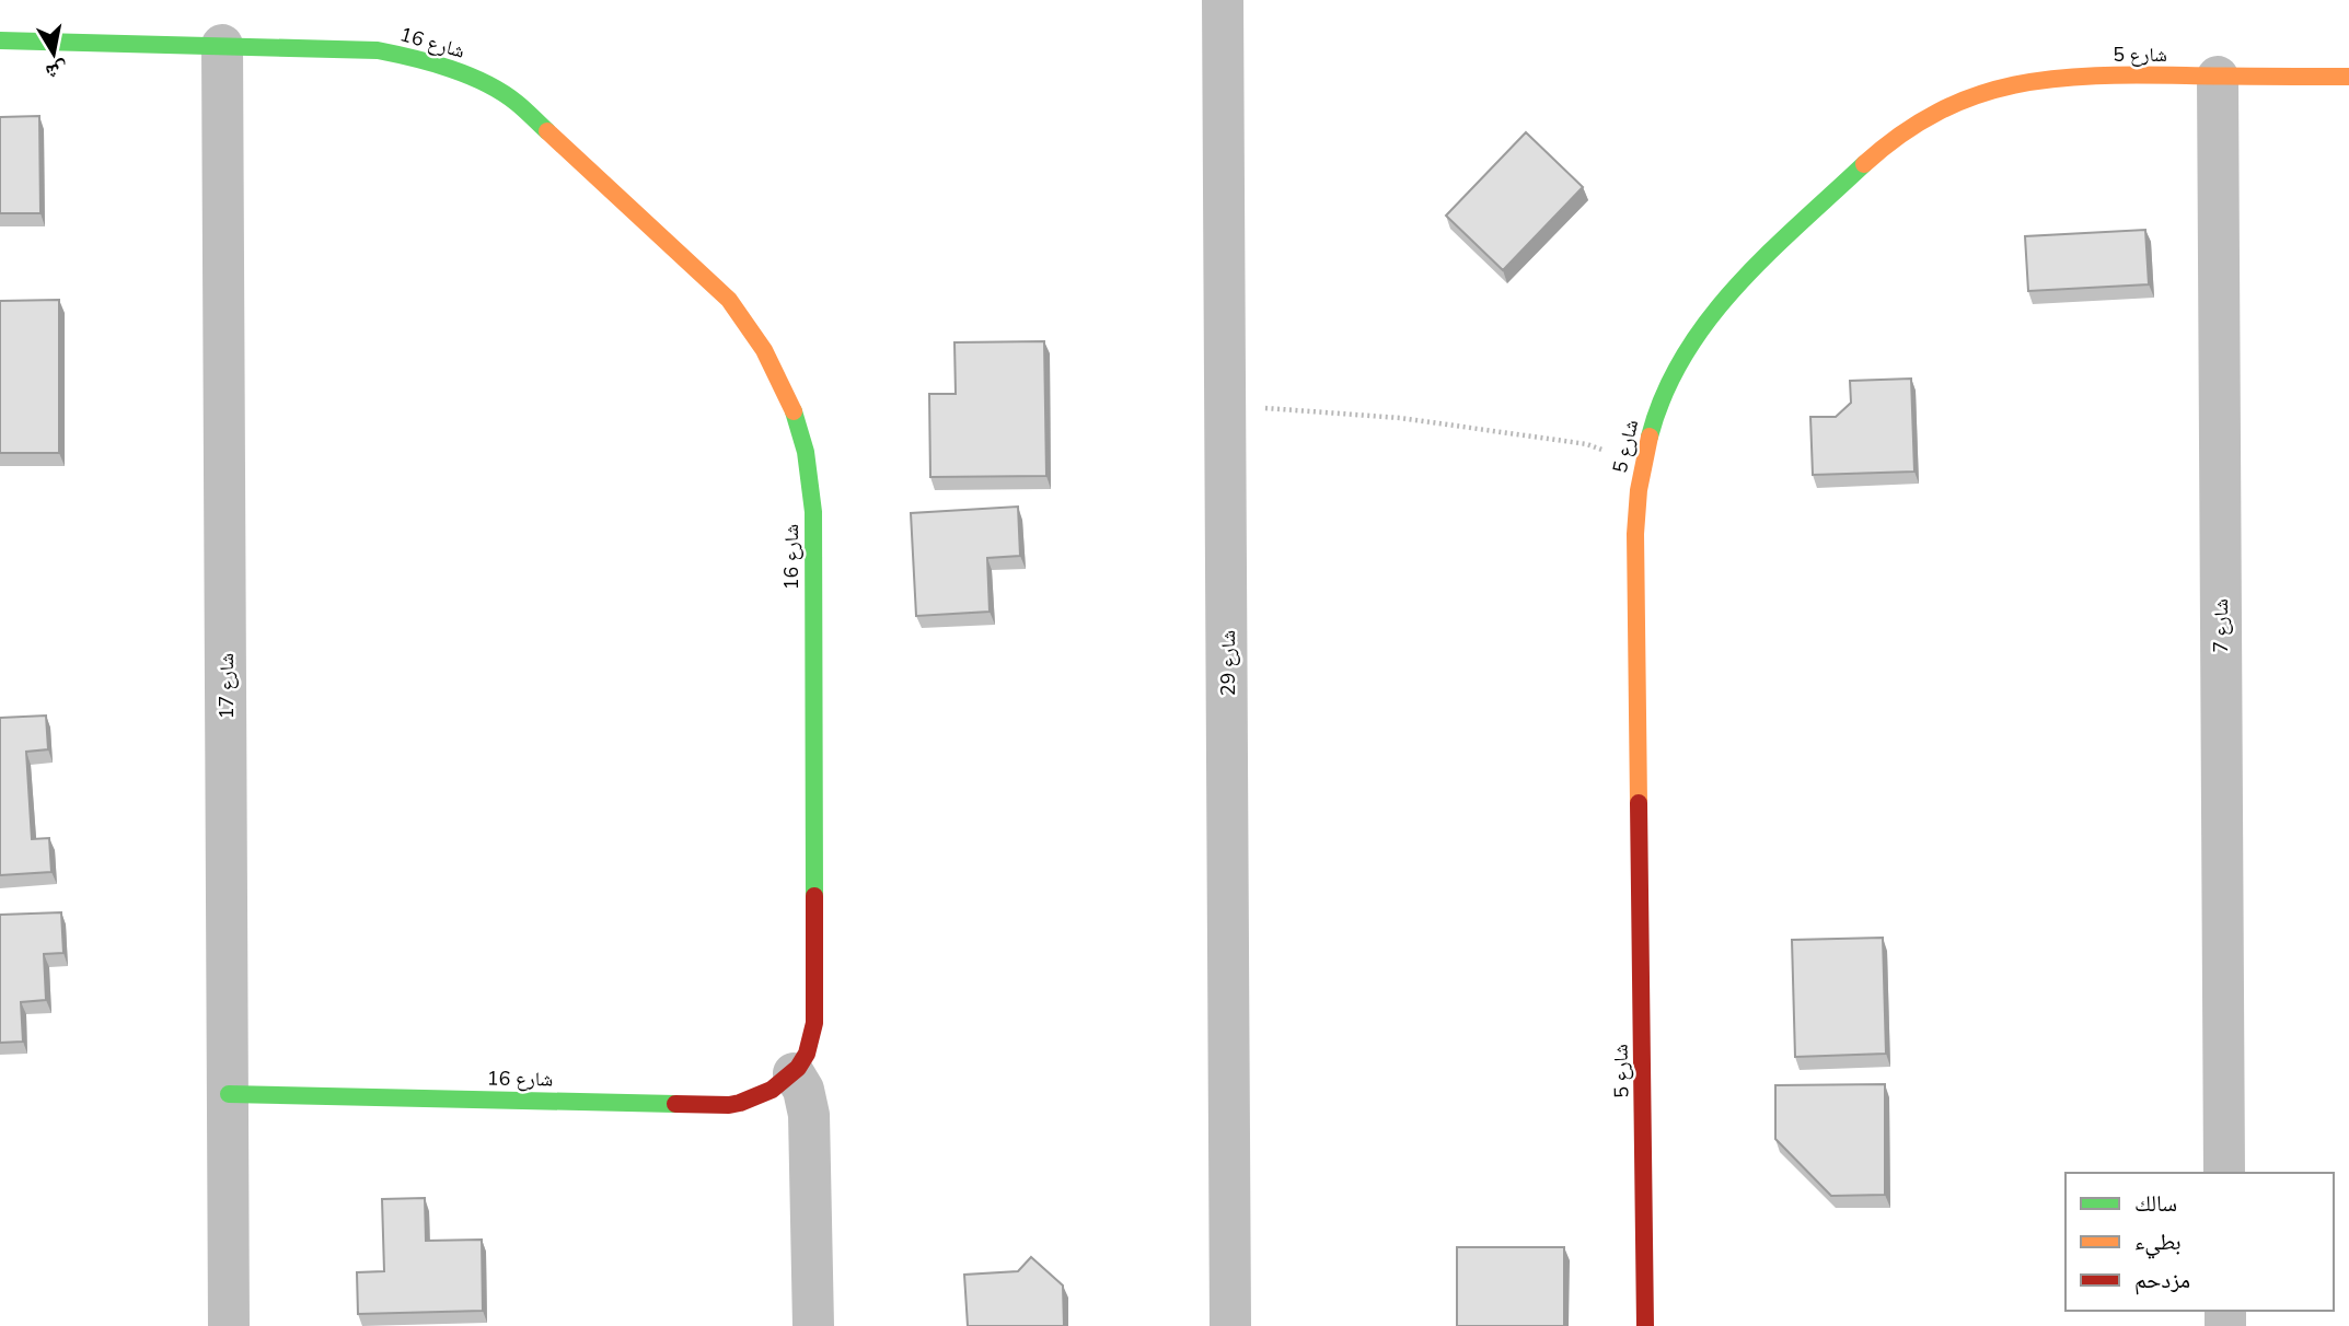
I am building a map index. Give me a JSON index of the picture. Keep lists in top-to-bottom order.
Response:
{
  "streets": {
    "street": [
      "شارع 16",
      "شارع 5",
      "شارع 7",
      "شارع 29",
      "شارع 17"
    ]
  },
  "crossings": [
    ["شارع 16", "شارع 17"],
    ["شارع 5", "شارع 7"]
  ],
  "legend": ["سالك", "بطيء", "مزدحم"],
  "north": "bottom"
}
